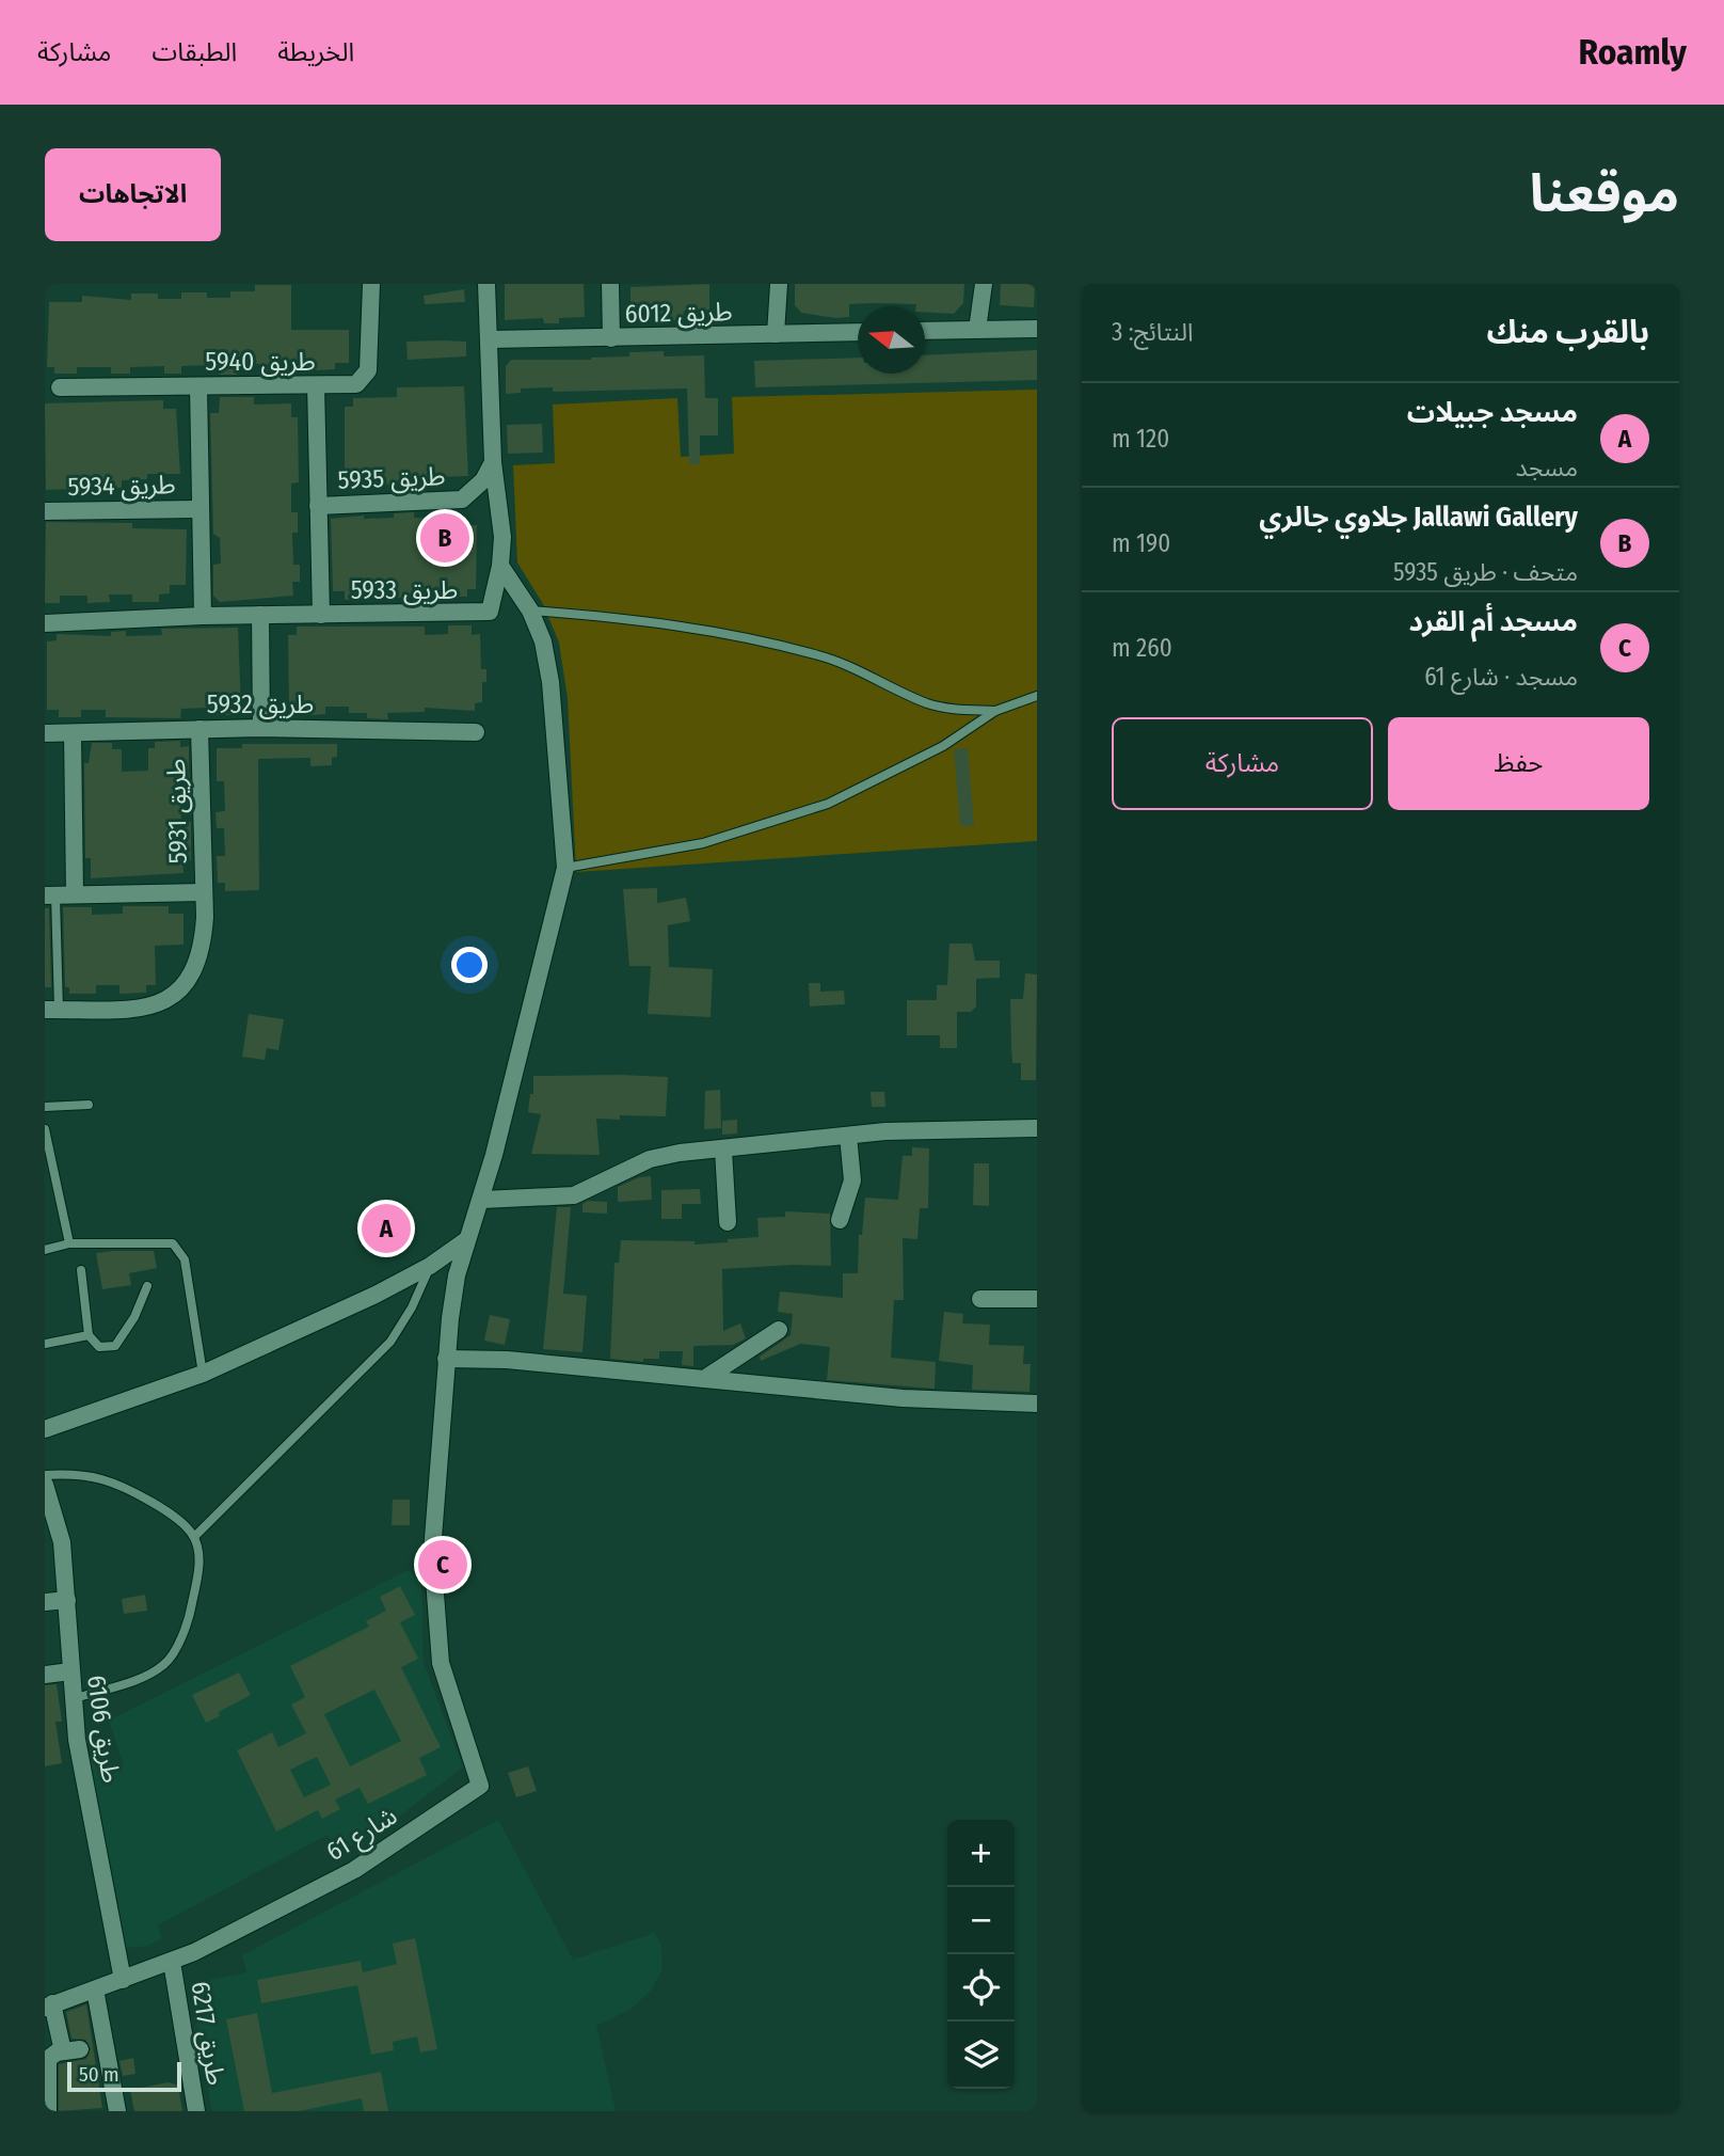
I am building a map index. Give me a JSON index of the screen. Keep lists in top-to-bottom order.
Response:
{
  "streets": {
    "street": [
      "طريق 6012",
      "طريق 5940",
      "طريق 5935",
      "طريق 5934",
      "طريق 5933",
      "طريق 5932",
      "طريق 5931",
      "طريق 6106",
      "شارع 61",
      "طريق 6217"
    ]
  },
  "crossings": [
    ["طريق 6012", "طريق 5933"],
    ["طريق 5940", "طريق 5934"],
    ["طريق 5935", "طريق 5933"],
    ["طريق 5934", "طريق 5933"],
    ["طريق 5932", "طريق 5931"],
    ["طريق 6106", "شارع 61"],
    ["شارع 61", "طريق 6217"]
  ],
  "scale_bar": "50 m",
  "north": "left",
  "page": {
    "header": "Roamly",
    "nav": ["الخريطة", "الطبقات", "مشاركة"],
    "title": "موقعنا",
    "buttons": [
      "الاتجاهات",
      ["حفظ", "مشاركة"]
    ],
    "heading": ["بالقرب منك", "النتائج: 3"],
    "list": [
      {
        "mark": "A",
        "name": "مسجد جبيلات",
        "note": "مسجد",
        "value": "120 m"
      },
      {
        "mark": "B",
        "name": "Jallawi Gallery جلاوي جالري",
        "note": "متحف · طريق 5935",
        "value": "190 m"
      },
      {
        "mark": "C",
        "name": "مسجد أم القرد",
        "note": "مسجد · شارع 61",
        "value": "260 m"
      }
    ],
    "pins": ["B", "A", "C"],
    "map_buttons": ["+", "−"],
    "scale": "50 m"
  }
}
